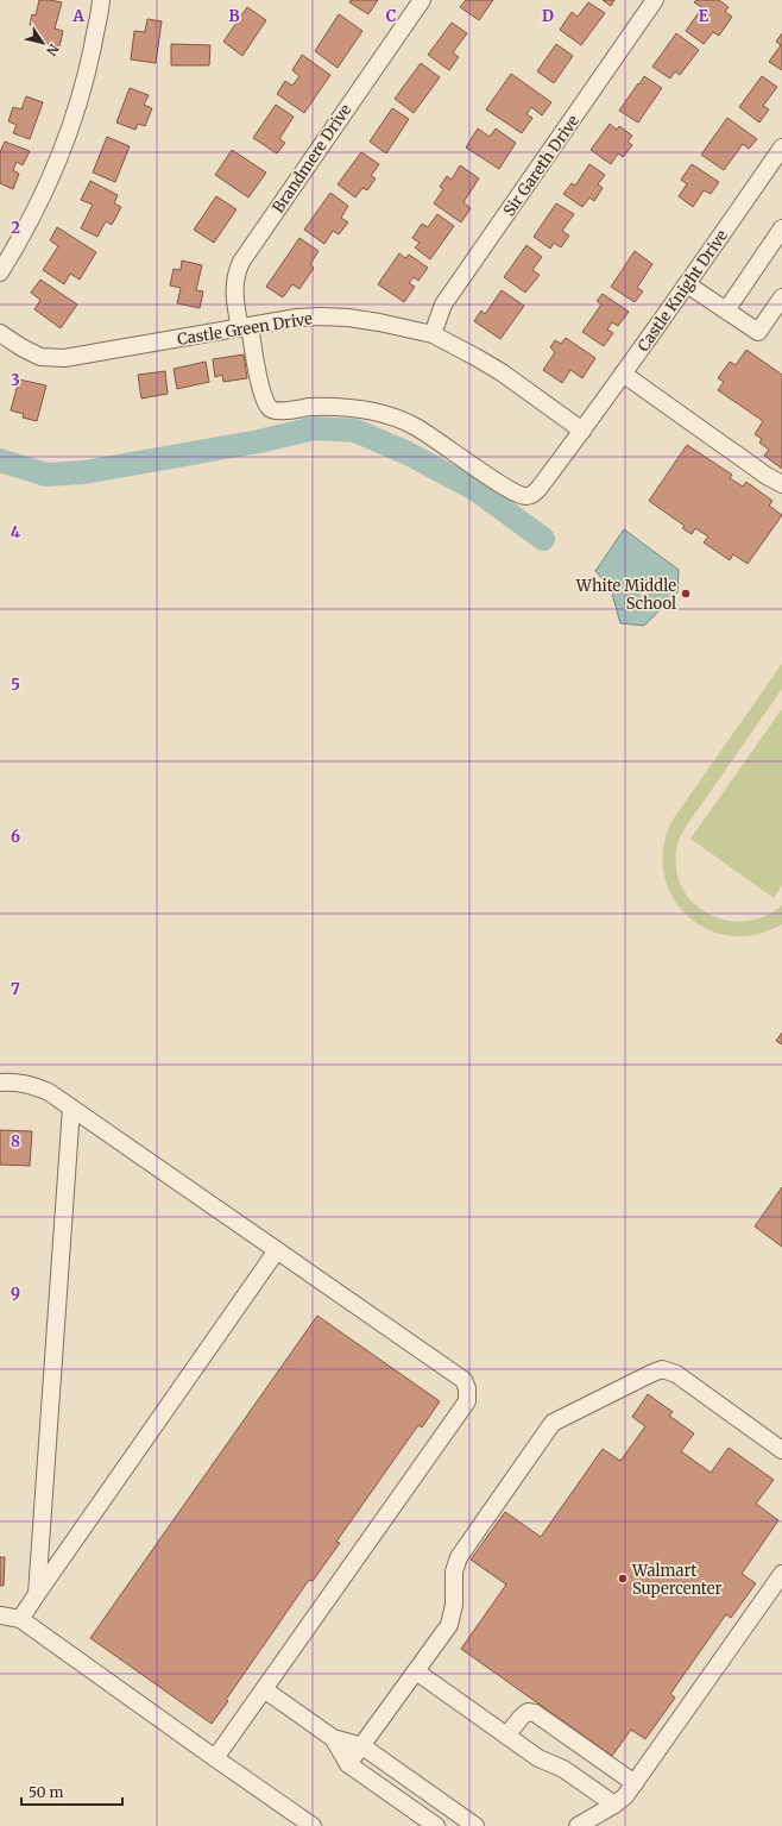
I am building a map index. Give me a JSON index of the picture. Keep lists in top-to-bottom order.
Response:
{
  "streets": {
    "street": [
      "Brandmere Drive",
      "Sir Gareth Drive",
      "Castle Knight Drive",
      "Castle Green Drive"
    ]
  },
  "crossings": [
    ["Brandmere Drive", "Castle Knight Drive"],
    ["Brandmere Drive", "Castle Green Drive"],
    ["Sir Gareth Drive", "Castle Green Drive"],
    ["Castle Knight Drive", "Castle Green Drive"]
  ],
  "places": ["White Middle School", "Walmart Supercenter"],
  "scale_bar": "50 m",
  "north": "bottom right",
  "grid": {
    "columns": [
      "A",
      "B",
      "C",
      "D",
      "E"
    ],
    "rows": [
      "2",
      "3",
      "4",
      "5",
      "6",
      "7",
      "8",
      "9"
    ]
  }
}
